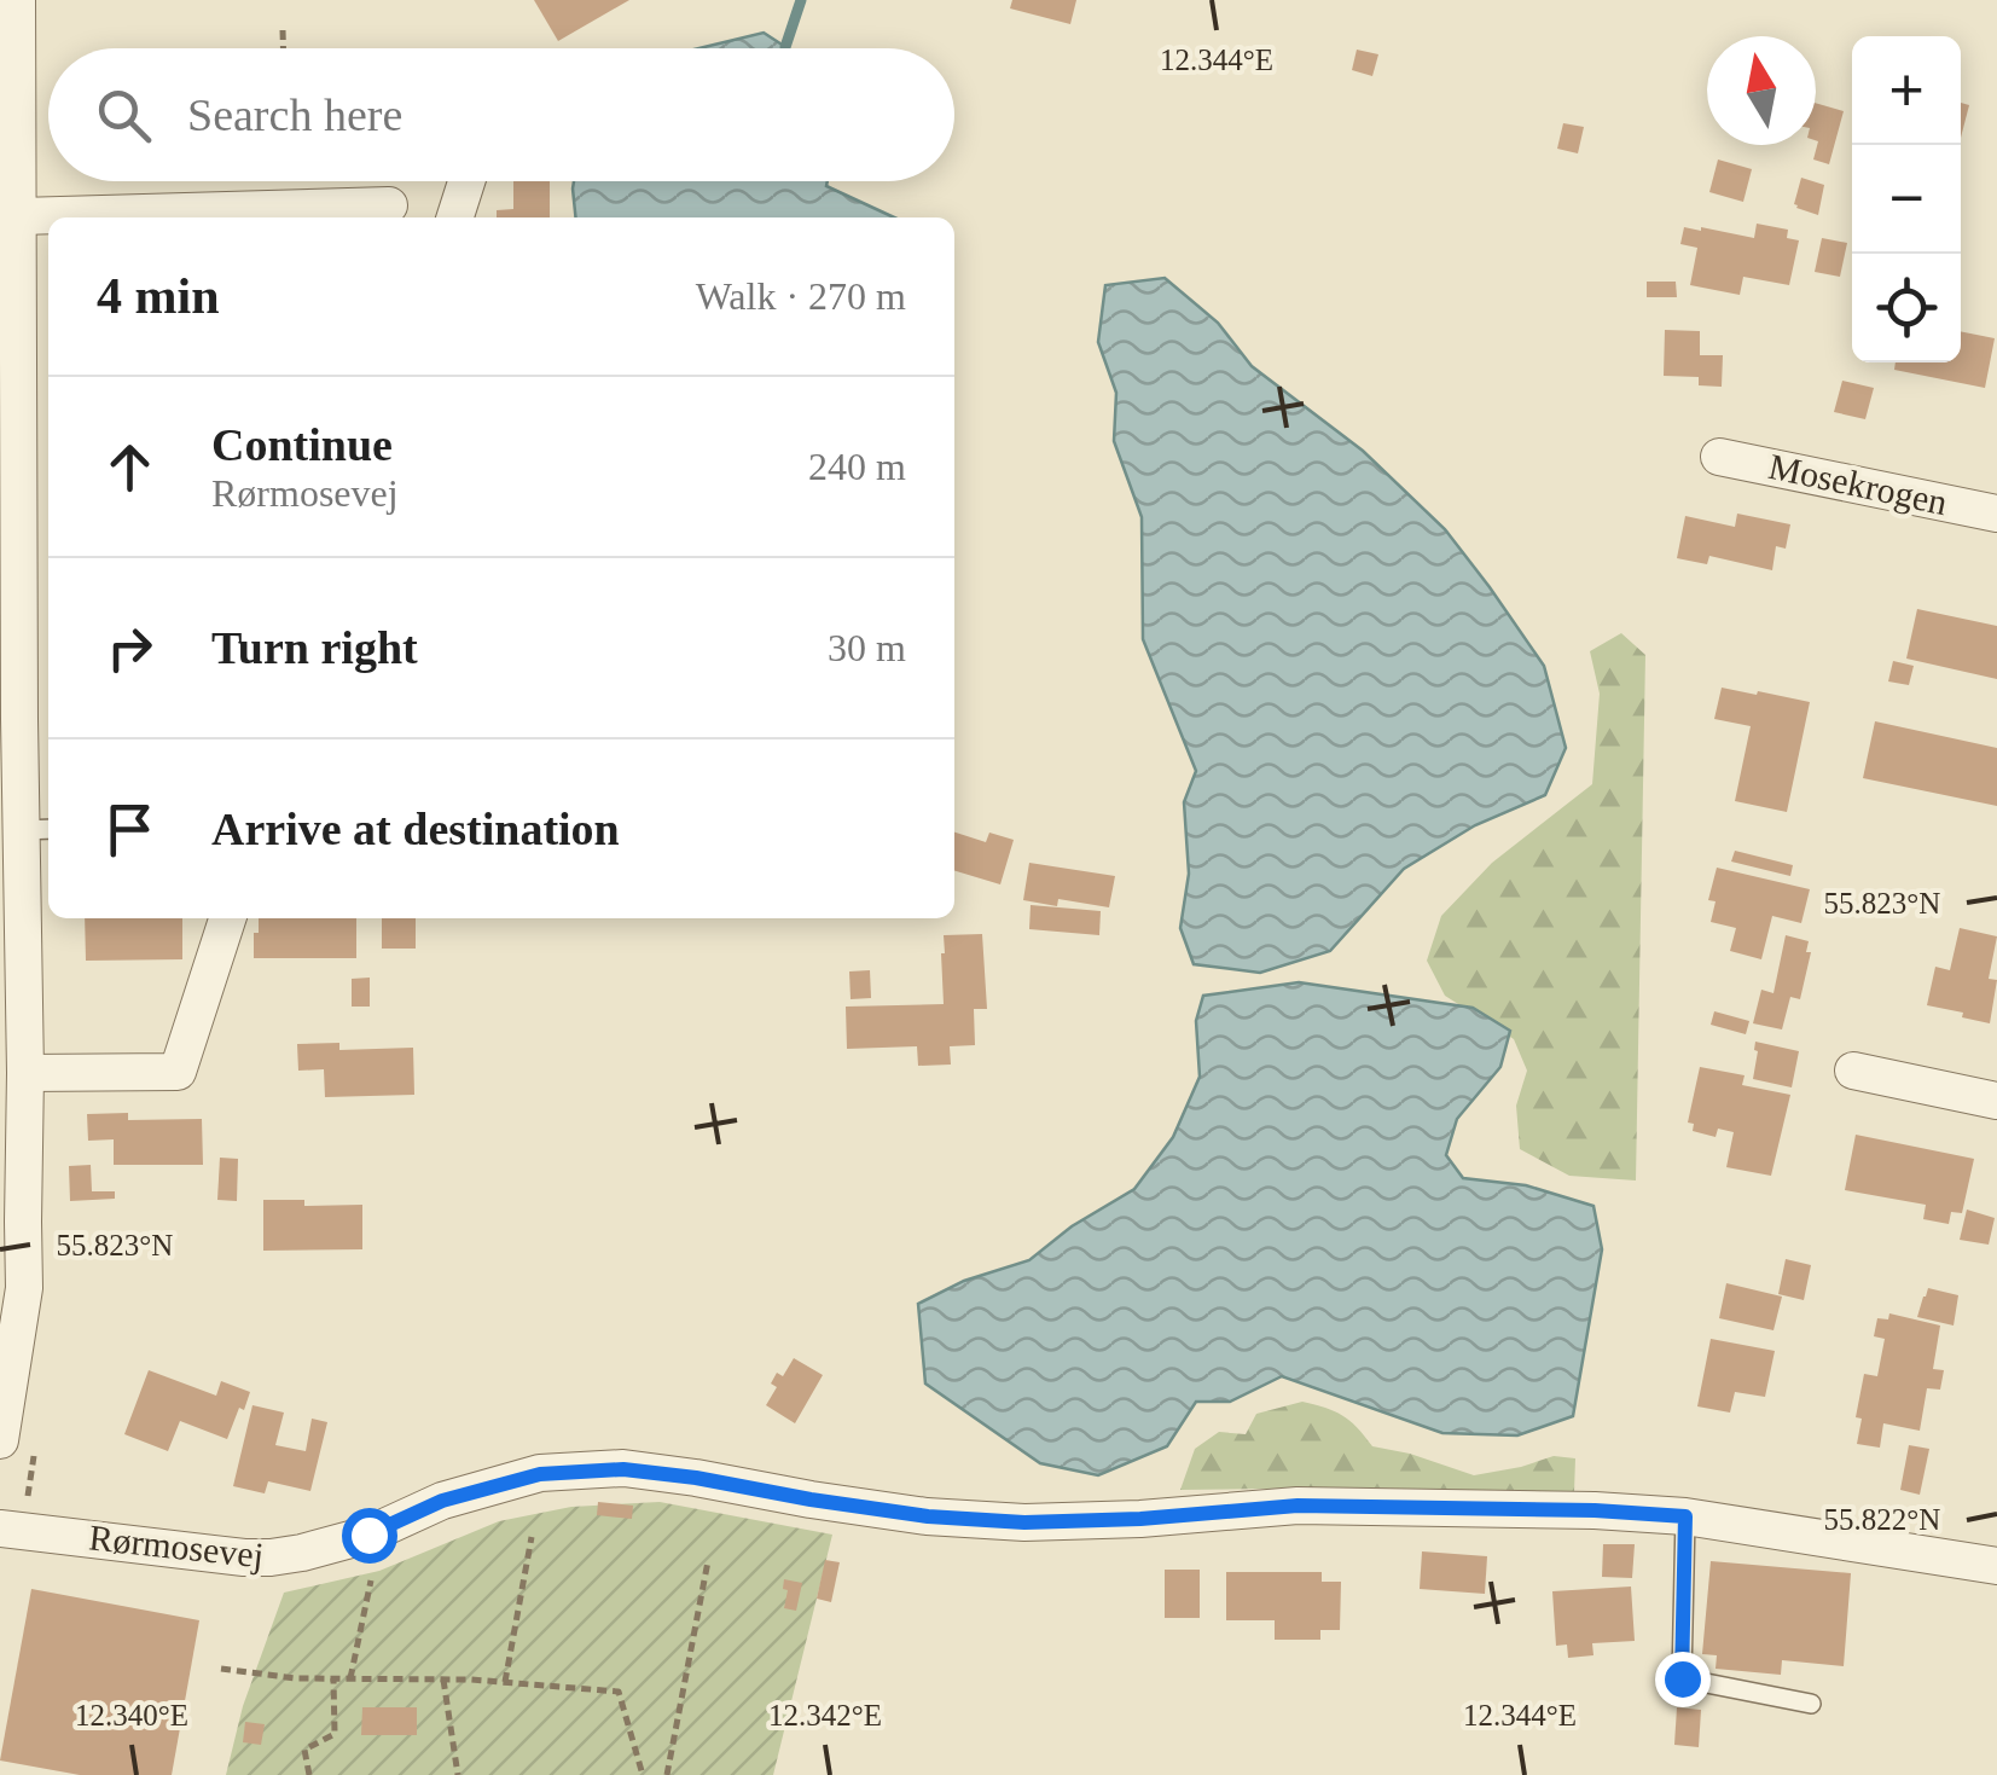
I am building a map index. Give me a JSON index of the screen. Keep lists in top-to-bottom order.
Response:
{
  "streets": {
    "street": ["Mosekrogen", "Rørmosevej"]
  },
  "north": "top",
  "page": {
    "map_buttons": ["+", "−"],
    "search": "Search here",
    "heading": ["4 min", "Walk · 270 m"],
    "list": [
      ["Continue", "Rørmosevej", "240 m"],
      ["Turn right", "30 m"],
      "Arrive at destination"
    ]
  },
  "coordinates": [
    "12.344°E",
    "55.823°N",
    "55.822°N",
    "12.340°E",
    "12.342°E"
  ]
}
